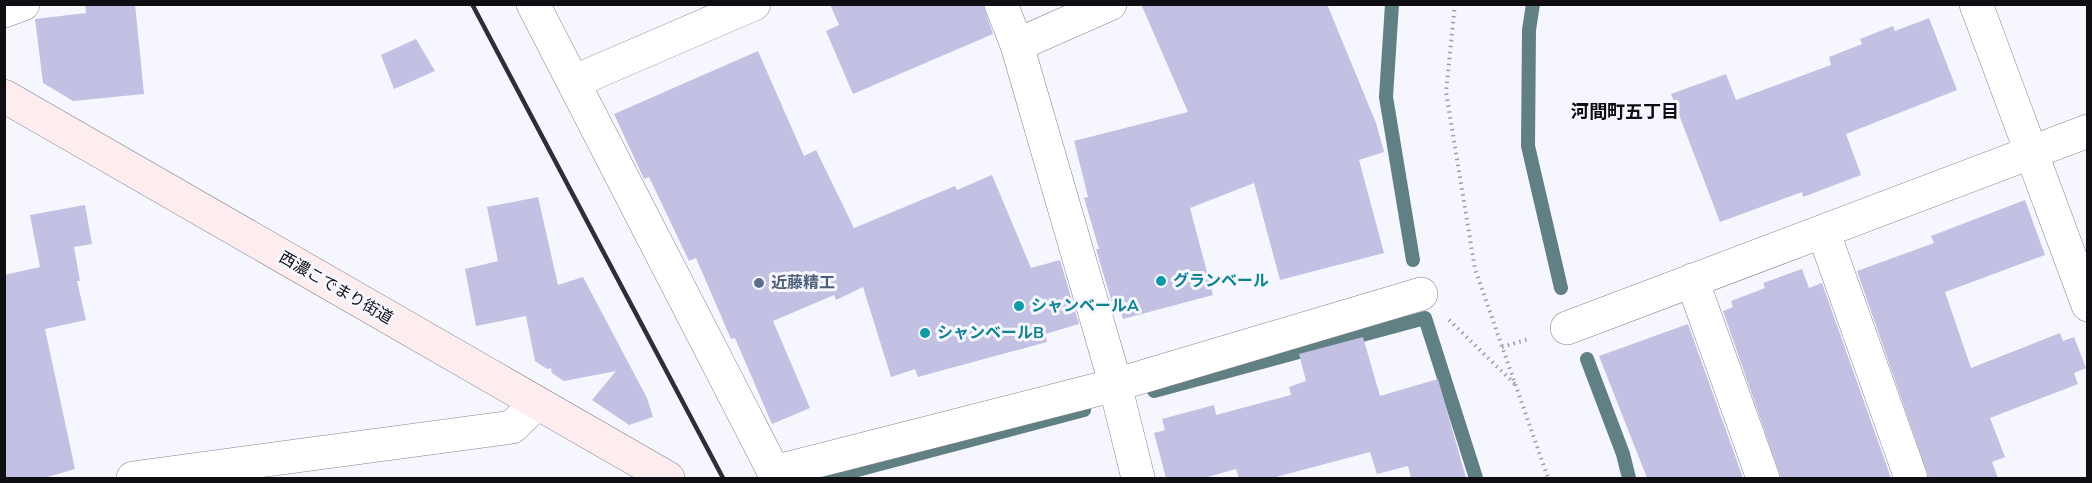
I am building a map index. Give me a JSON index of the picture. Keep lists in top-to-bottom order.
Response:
{
  "streets": {
    "street": ["西濃こでまり街道"]
  },
  "districts": ["河間町五丁目"],
  "places": [
    "グランベール",
    "近藤精工",
    "シャンベールA",
    "シャンベールB"
  ]
}
